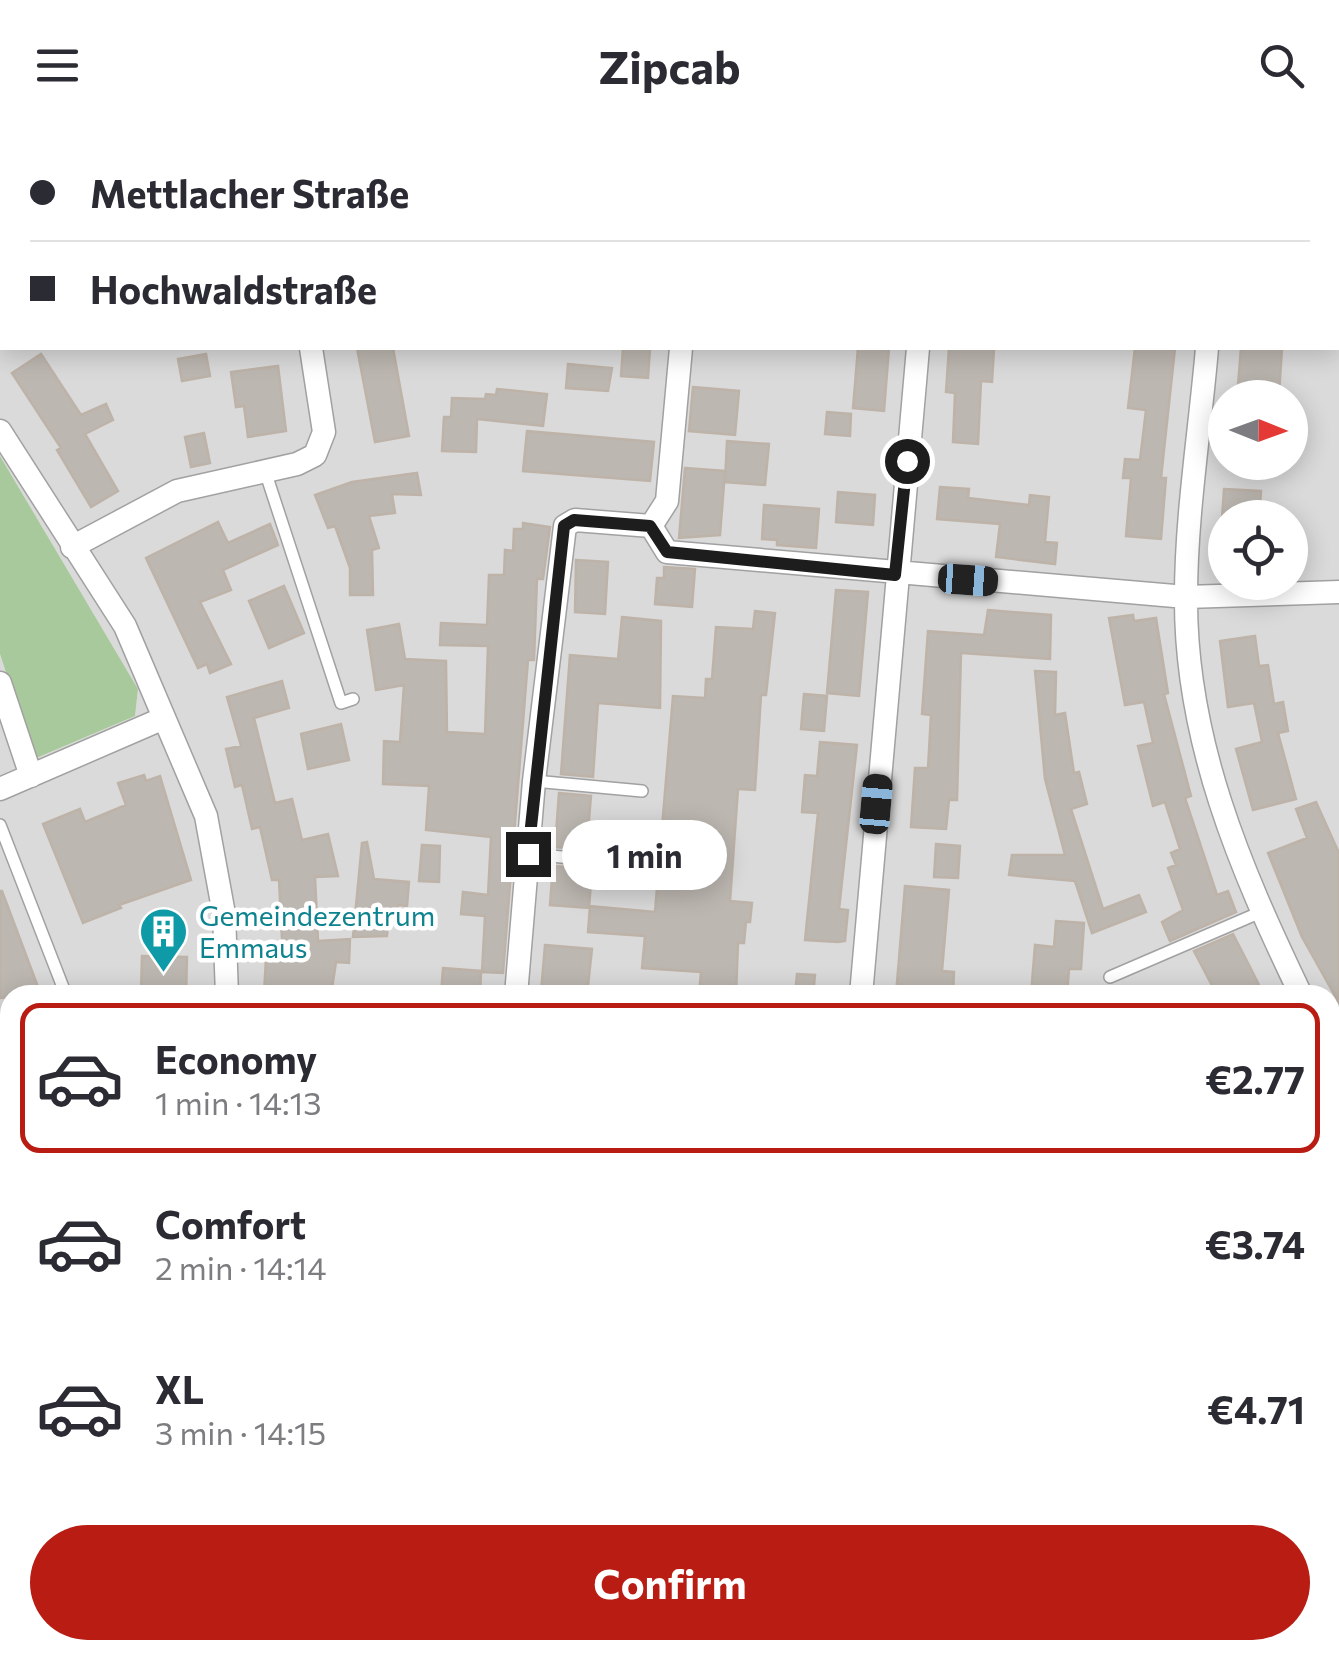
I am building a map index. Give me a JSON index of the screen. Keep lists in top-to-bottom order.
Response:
{
  "places": {
    "building": ["Gemeindezentrum Emmaus"]
  },
  "north": "right",
  "page": {
    "header": "Zipcab",
    "banner": ["Mettlacher Straße", "Hochwaldstraße"],
    "bubble": "1 min",
    "list": [
      {
        "name": "Economy",
        "note": "1 min · 14:13",
        "value": "€2.77"
      },
      {
        "name": "Comfort",
        "note": "2 min · 14:14",
        "value": "€3.74"
      },
      {
        "name": "XL",
        "note": "3 min · 14:15",
        "value": "€4.71"
      }
    ],
    "buttons": "Confirm"
  }
}
